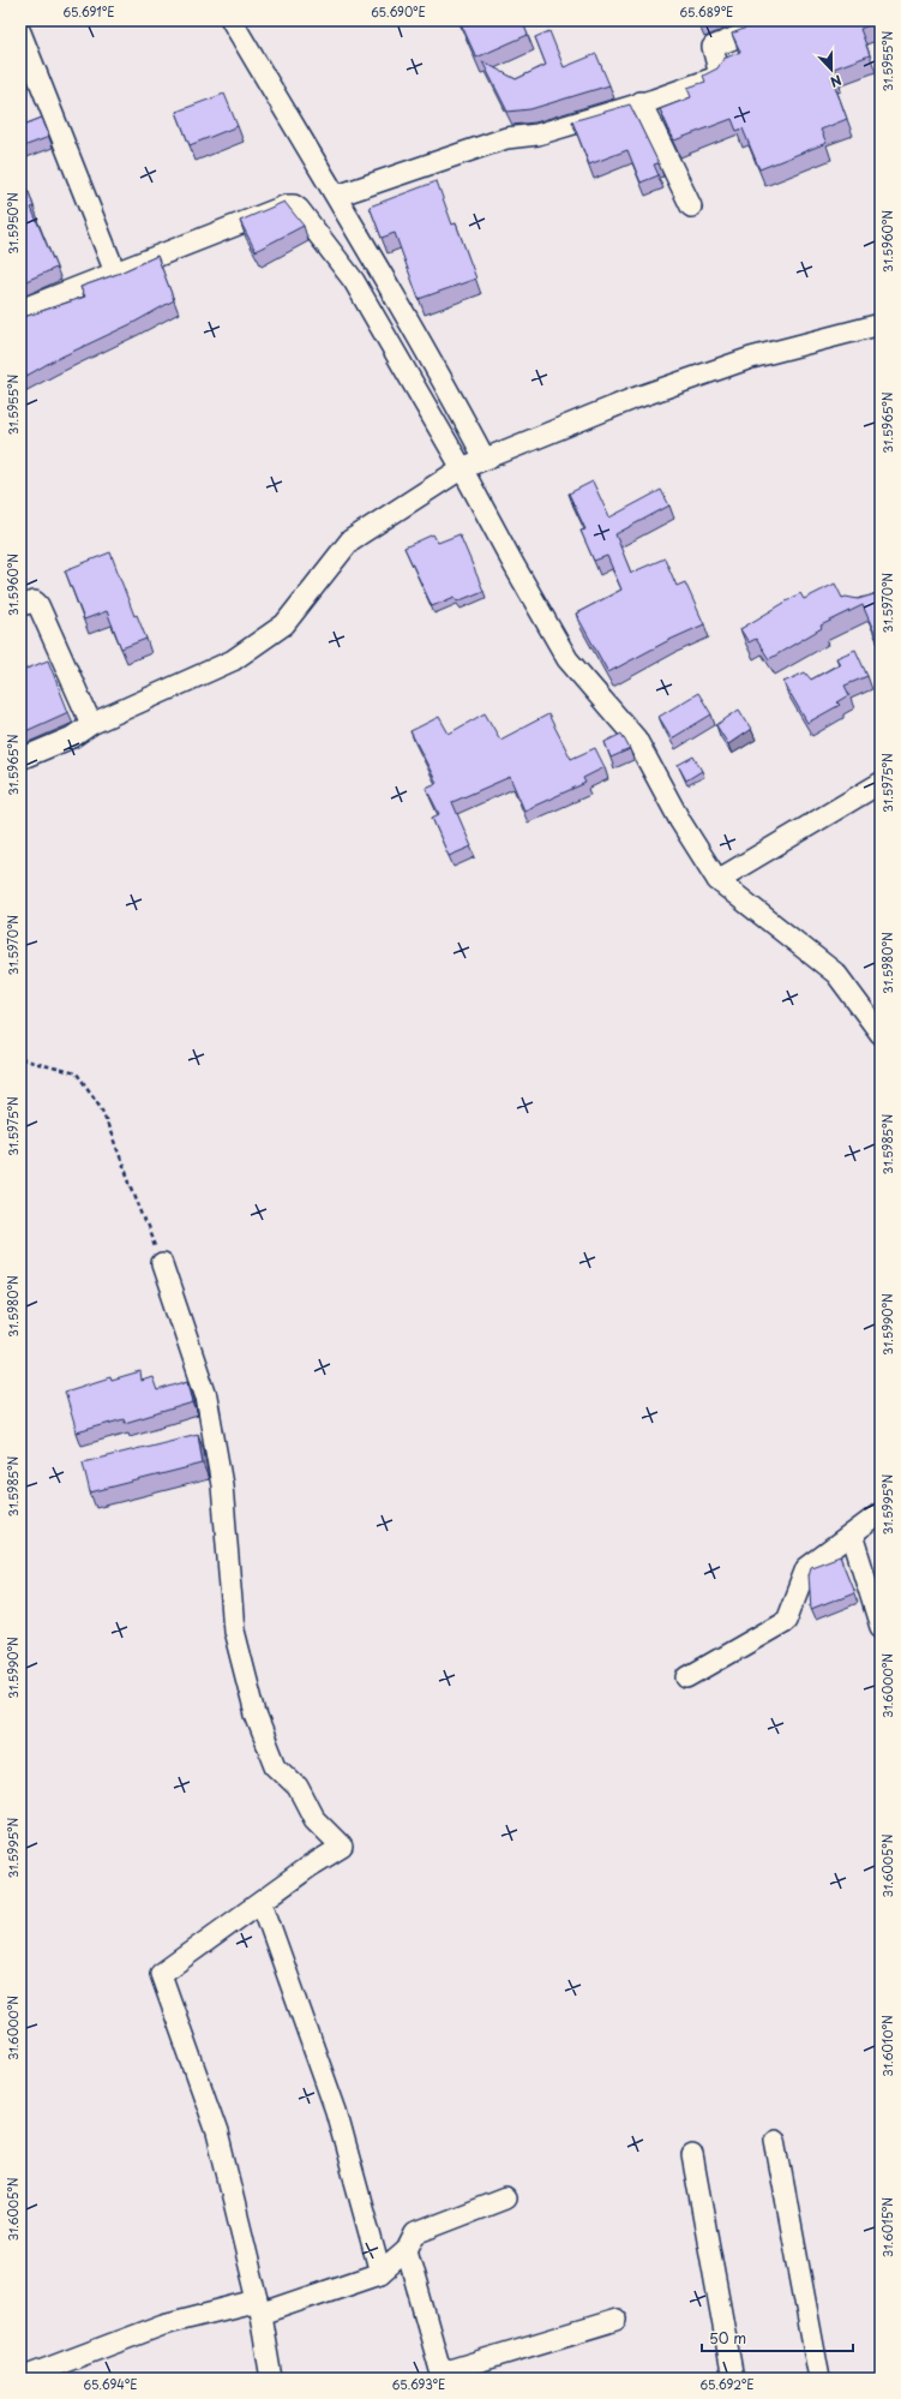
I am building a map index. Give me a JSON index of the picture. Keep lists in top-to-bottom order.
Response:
{
  "scale_bar": "50 m",
  "north": "bottom",
  "coordinates": [
    "65.691°E",
    "65.690°E",
    "65.689°E",
    "31.5955°N",
    "31.5950°N",
    "31.5960°N",
    "31.5965°N",
    "31.5970°N",
    "31.5975°N",
    "31.5980°N",
    "31.5985°N",
    "31.5990°N",
    "31.5995°N",
    "31.6000°N",
    "31.6005°N",
    "31.6010°N",
    "31.6015°N",
    "65.694°E",
    "65.693°E",
    "65.692°E"
  ]
}
